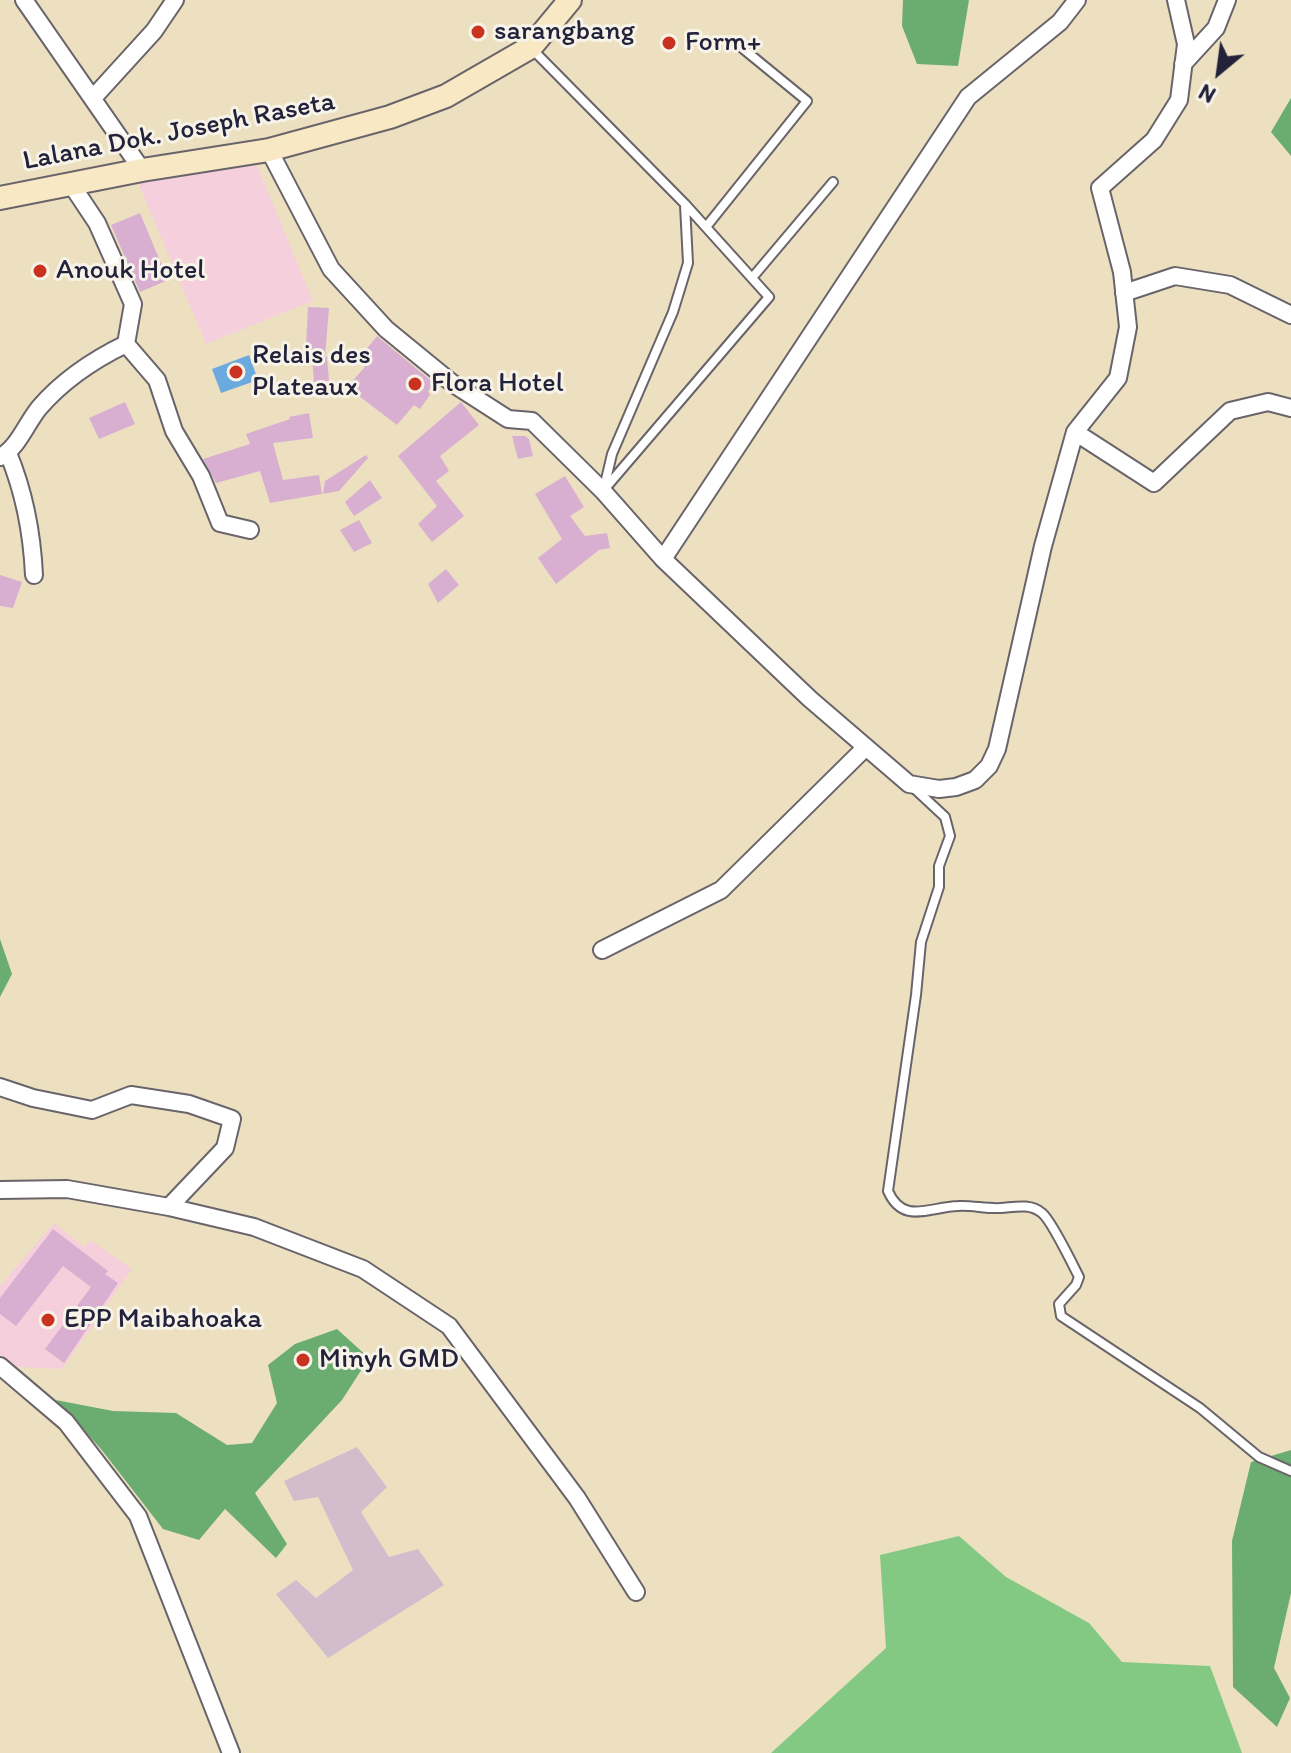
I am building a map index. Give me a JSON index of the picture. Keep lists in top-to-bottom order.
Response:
{
  "streets": {
    "main road": ["Lalana Dok. Joseph Raseta"]
  },
  "places": [
    "sarangbang",
    "Form+",
    "Anouk Hotel",
    "Relais des Plateaux",
    "Flora Hotel",
    "EPP Maibahoaka",
    "Minyh GMD"
  ],
  "north": "bottom left"
}
